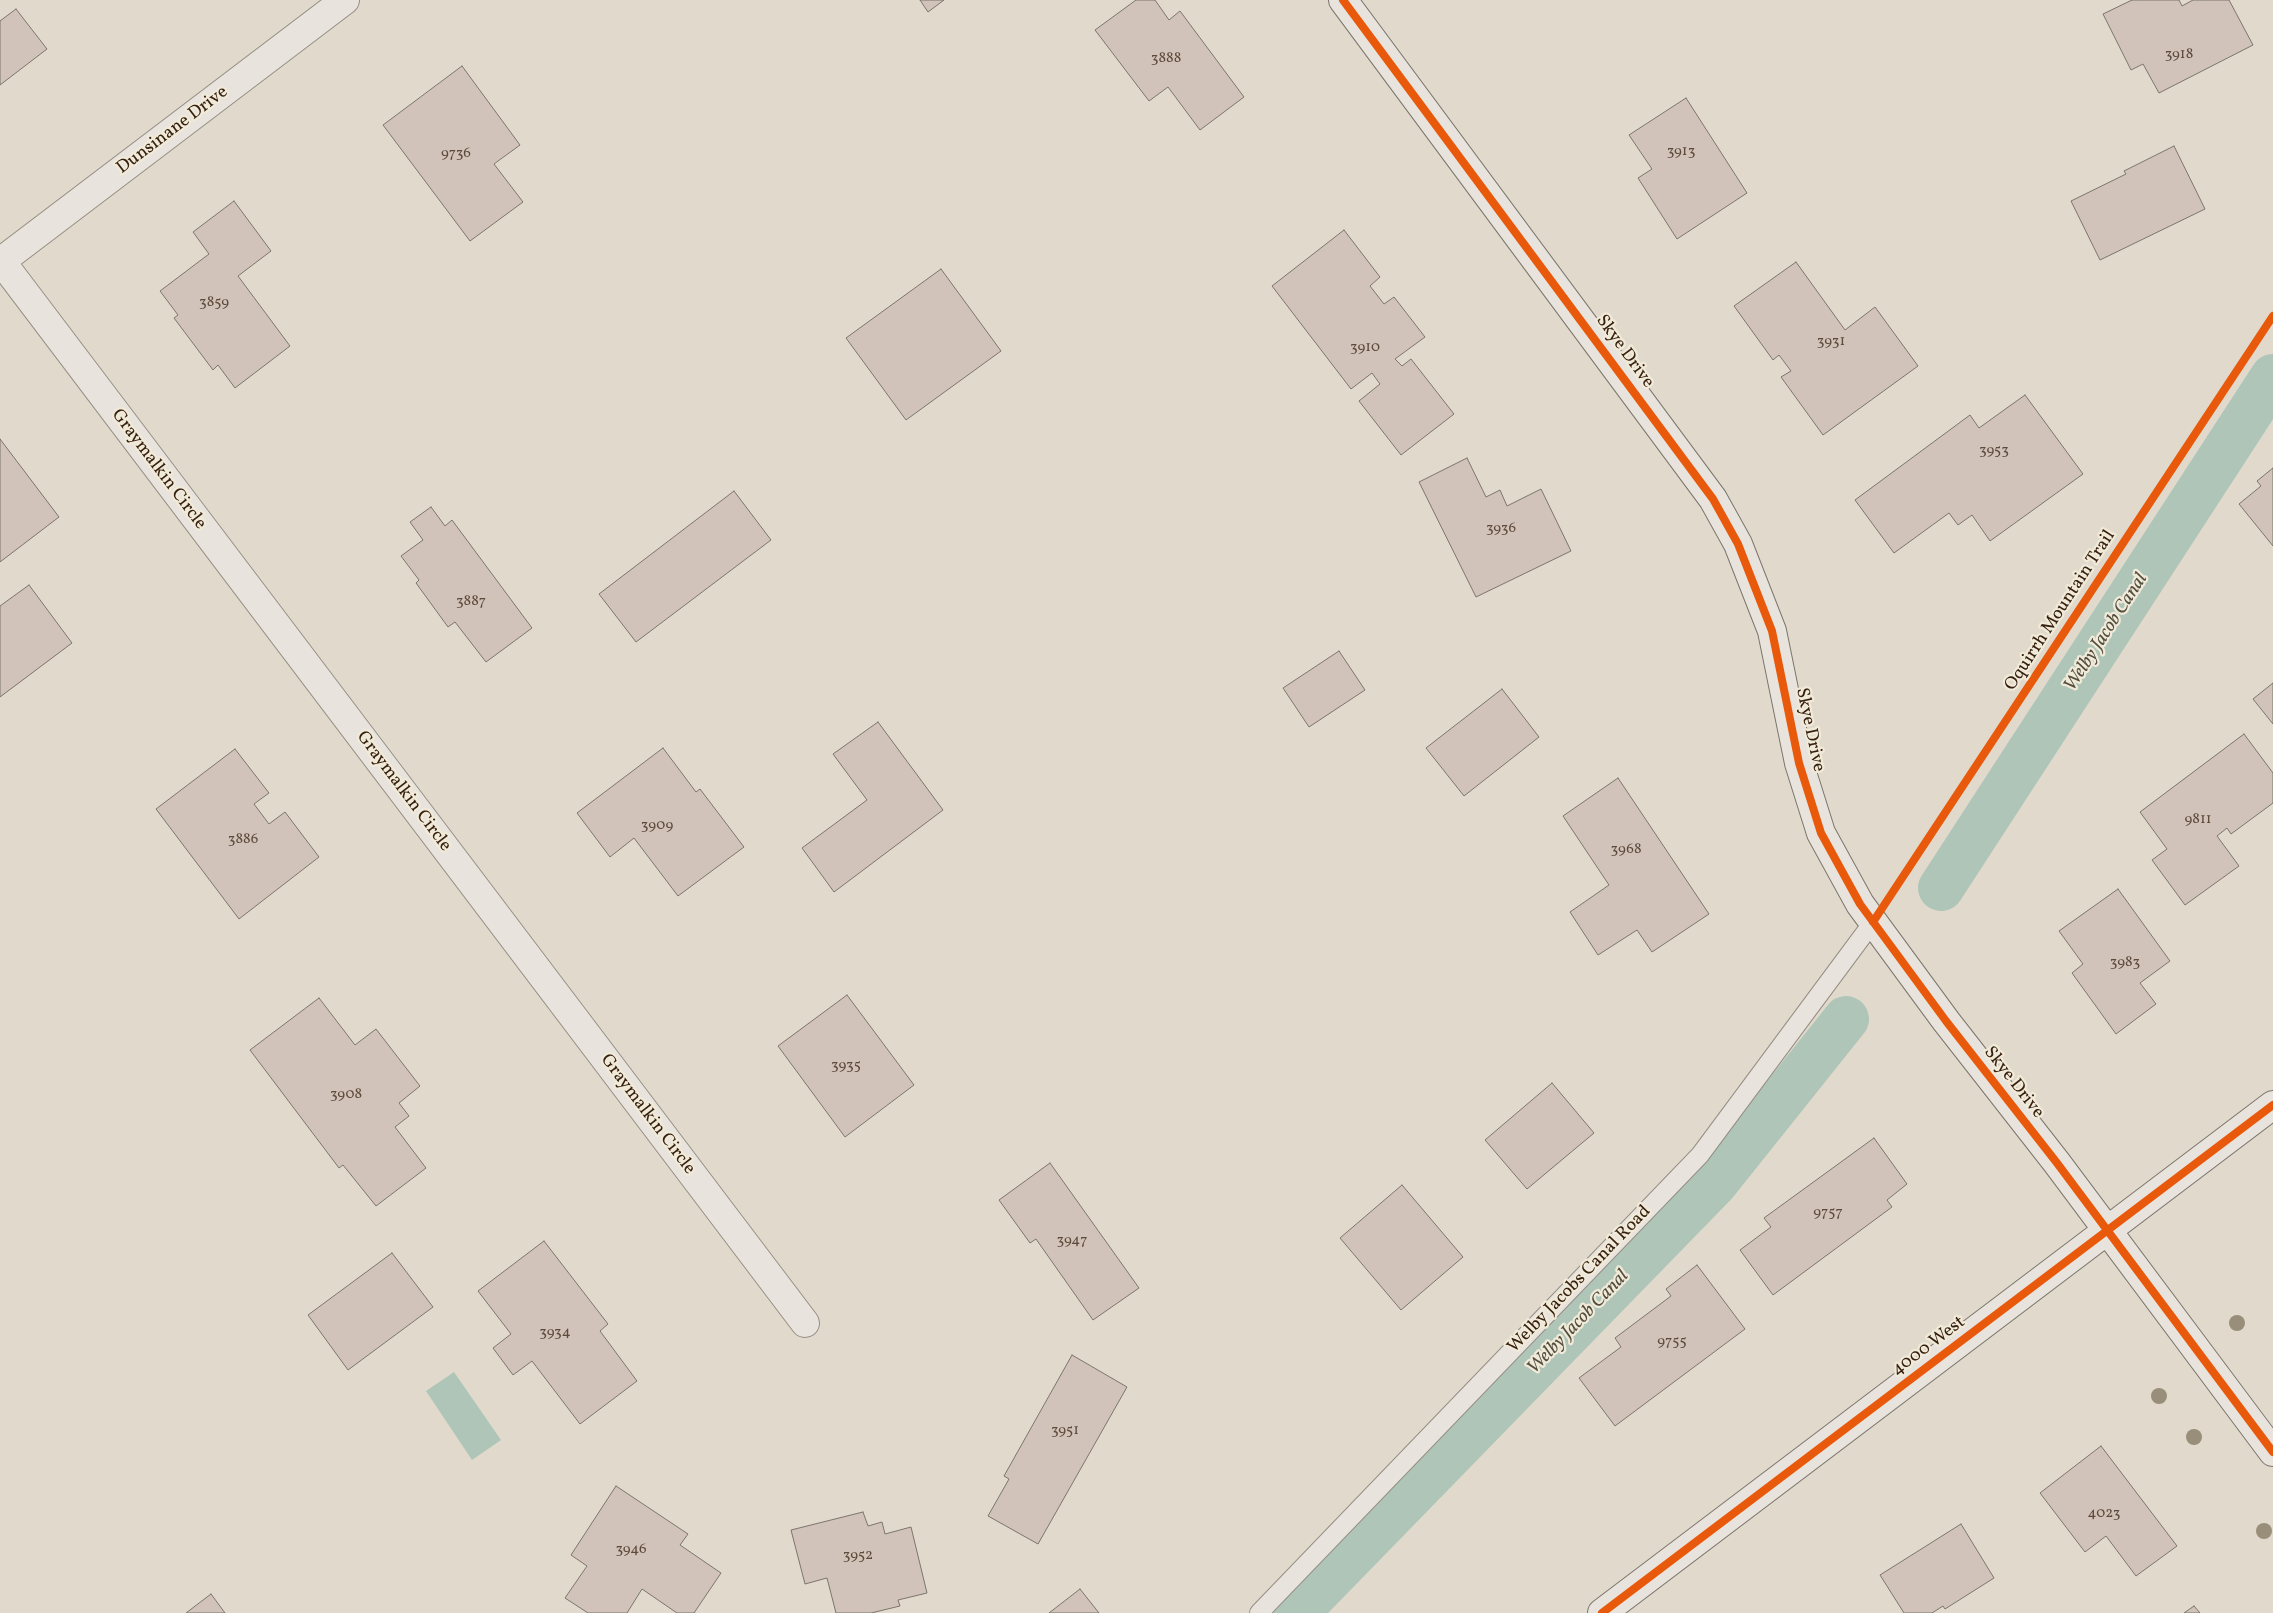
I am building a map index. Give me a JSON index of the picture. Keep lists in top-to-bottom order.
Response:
{
  "streets": {
    "main road": [
      "Dunsinane Drive",
      "Skye Drive",
      "Graymalkin Circle",
      "4000 West"
    ],
    "lane": ["Welby Jacobs Canal Road"],
    "cycle path": ["Oquirrh Mountain Trail"]
  },
  "crossings": [
    ["Dunsinane Drive", "Graymalkin Circle"],
    ["Skye Drive", "Welby Jacobs Canal Road"],
    ["Skye Drive", "4000 West"]
  ],
  "water": ["Welby Jacob Canal"],
  "house_numbers": [
    "3918",
    "3888",
    "3913",
    "9736",
    "3859",
    "3931",
    "3910",
    "3953",
    "3936",
    "3887",
    "9811",
    "3909",
    "3886",
    "3968",
    "3983",
    "3935",
    "3908",
    "9757",
    "3947",
    "3934",
    "9755",
    "3951",
    "4023",
    "3946",
    "3952"
  ]
}
